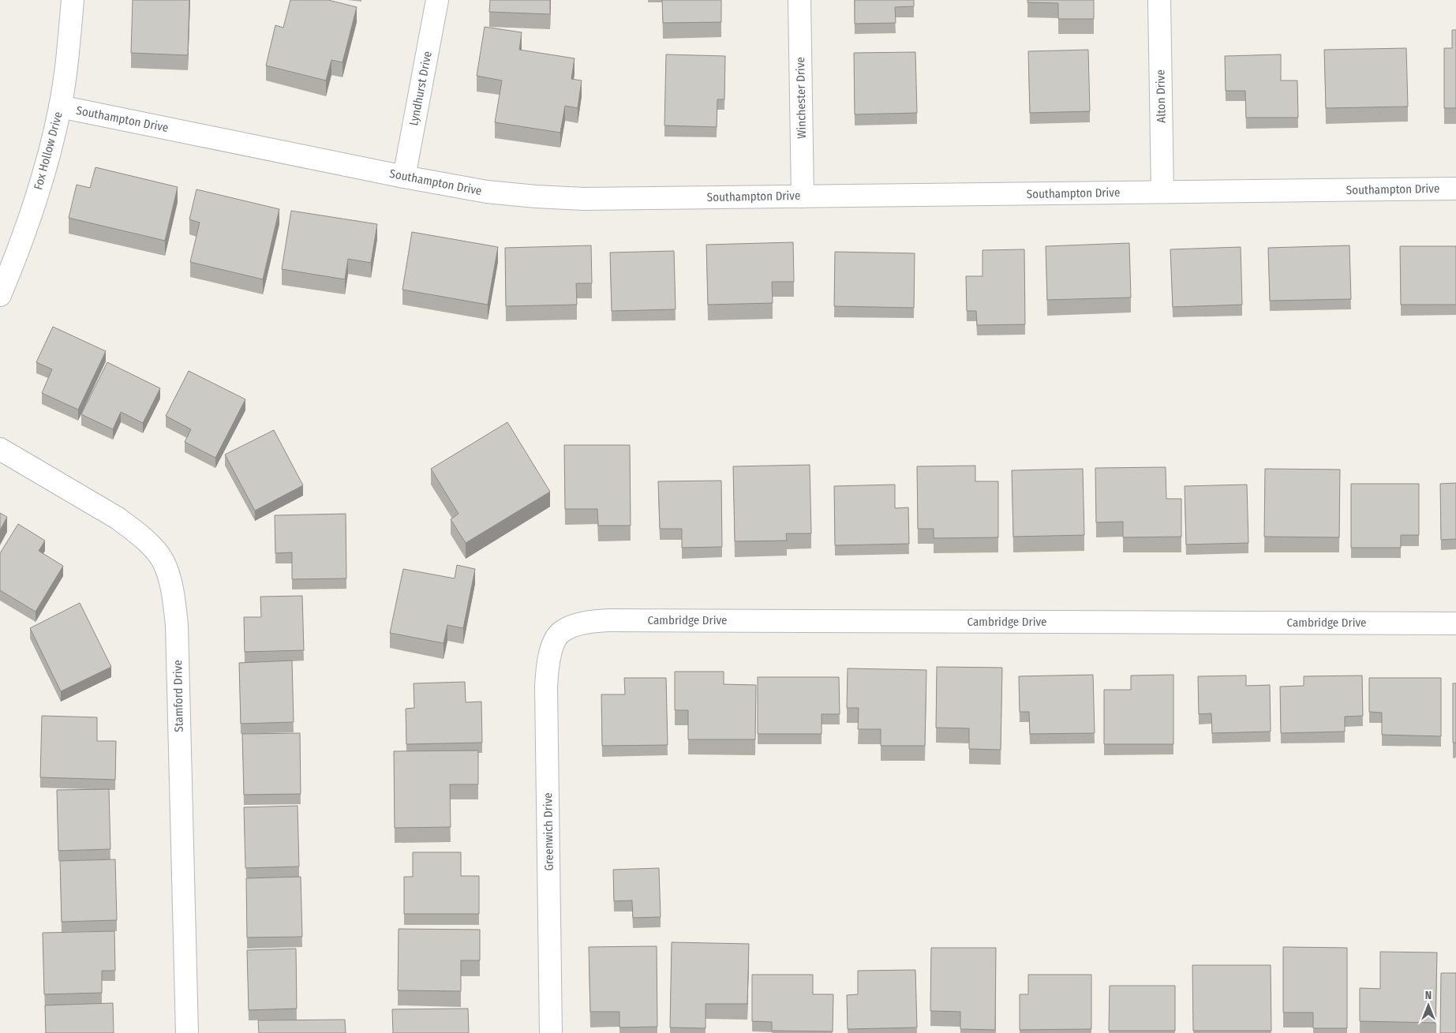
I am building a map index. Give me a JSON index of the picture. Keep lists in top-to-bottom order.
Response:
{
  "streets": {
    "street": [
      "Lyndhurst Drive",
      "Alton Drive",
      "Winchester Drive",
      "Southampton Drive",
      "Fox Hollow Drive",
      "Cambridge Drive",
      "Stamford Drive",
      "Greenwich Drive"
    ]
  },
  "crossings": [
    ["Lyndhurst Drive", "Southampton Drive"],
    ["Alton Drive", "Southampton Drive"],
    ["Winchester Drive", "Southampton Drive"],
    ["Southampton Drive", "Fox Hollow Drive"],
    ["Cambridge Drive", "Greenwich Drive"]
  ],
  "north": "top"
}
